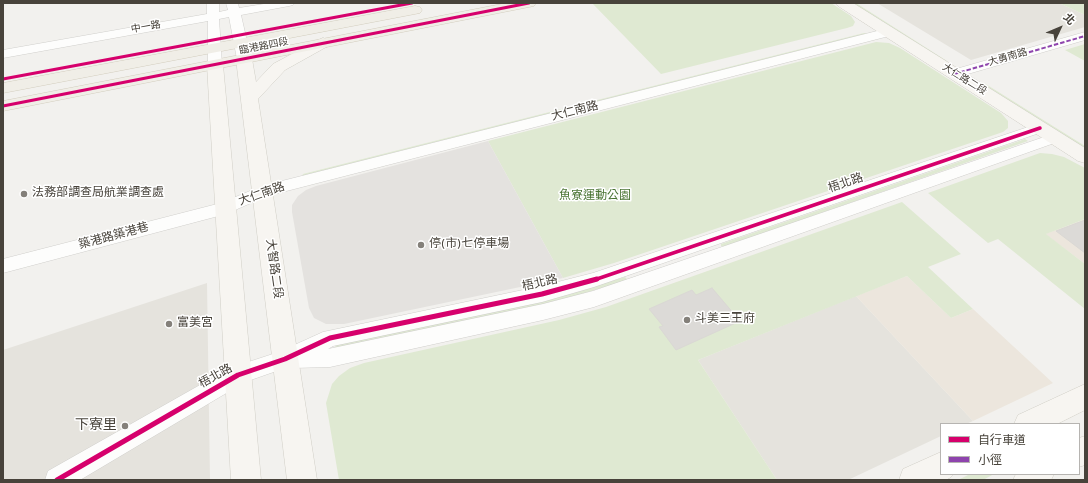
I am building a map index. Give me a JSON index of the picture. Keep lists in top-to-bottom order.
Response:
{
  "streets": {
    "main road": ["臨港路四段"],
    "street": [
      "中一路",
      "大勇南路",
      "大仁路二段",
      "大仁南路",
      "梧北路",
      "築港路築港巷",
      "大智路二段"
    ]
  },
  "crossings": [
    ["臨港路四段", "大智路二段"],
    ["大勇南路", "大仁路二段"],
    ["大仁路二段", "大仁南路"],
    ["大仁路二段", "梧北路"],
    ["大仁南路", "築港路築港巷"],
    ["大仁南路", "大智路二段"],
    ["梧北路", "大智路二段"]
  ],
  "parks": ["魚寮運動公園"],
  "places": [
    "法務部調查局航業調查處",
    "停(市)七停車場",
    "斗美三王府",
    "富美宮",
    "下寮里"
  ],
  "legend": ["自行車道", "小徑"],
  "north": "top right"
}
